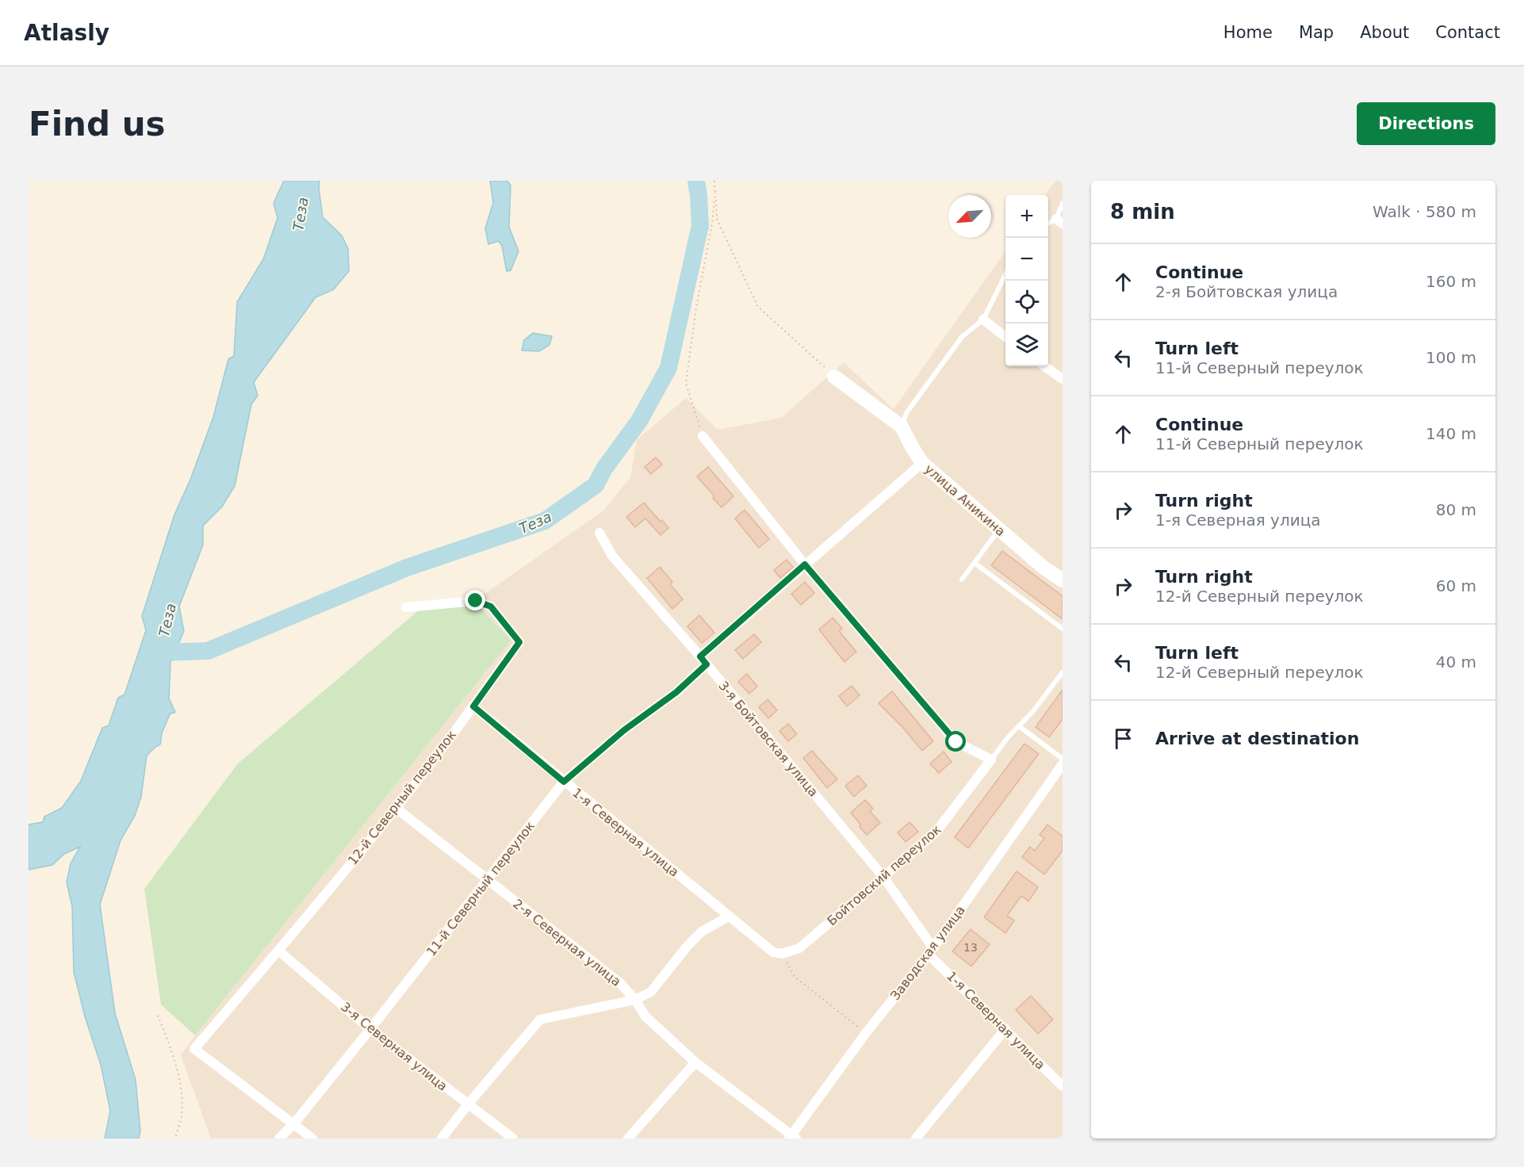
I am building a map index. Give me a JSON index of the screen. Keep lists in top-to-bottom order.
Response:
{
  "streets": {
    "street": [
      "улица Аникина",
      "3-я Бойтовская улица",
      "12-й Северный переулок",
      "1-я Северная улица",
      "Бойтовский переулок",
      "11-й Северный переулок",
      "2-я Северная улица",
      "Заводская улица",
      "3-я Северная улица"
    ]
  },
  "crossings": [
    ["3-я Бойтовская улица", "1-я Северная улица"],
    ["3-я Бойтовская улица", "Бойтовский переулок"],
    ["3-я Бойтовская улица", "11-й Северный переулок"],
    ["3-я Бойтовская улица", "Заводская улица"],
    ["12-й Северный переулок", "1-я Северная улица"],
    ["12-й Северный переулок", "11-й Северный переулок"],
    ["12-й Северный переулок", "2-я Северная улица"],
    ["12-й Северный переулок", "3-я Северная улица"],
    ["1-я Северная улица", "Бойтовский переулок"],
    ["1-я Северная улица", "11-й Северный переулок"],
    ["1-я Северная улица", "Заводская улица"],
    ["11-й Северный переулок", "2-я Северная улица"],
    ["11-й Северный переулок", "3-я Северная улица"],
    ["2-я Северная улица", "Заводская улица"]
  ],
  "water": ["Теза"],
  "house_numbers": ["13"],
  "north": "bottom left",
  "page": {
    "header": "Atlasly",
    "nav": [
      "Home",
      "Map",
      "About",
      "Contact"
    ],
    "buttons": "Directions",
    "title": "Find us",
    "heading": ["8 min", "Walk · 580 m"],
    "map_buttons": ["+", "−"],
    "list": [
      ["Continue", "2-я Бойтовская улица", "160 m"],
      ["Turn left", "11-й Северный переулок", "100 m"],
      ["Continue", "11-й Северный переулок", "140 m"],
      ["Turn right", "1-я Северная улица", "80 m"],
      ["Turn right", "12-й Северный переулок", "60 m"],
      ["Turn left", "12-й Северный переулок", "40 m"],
      "Arrive at destination"
    ]
  }
}
